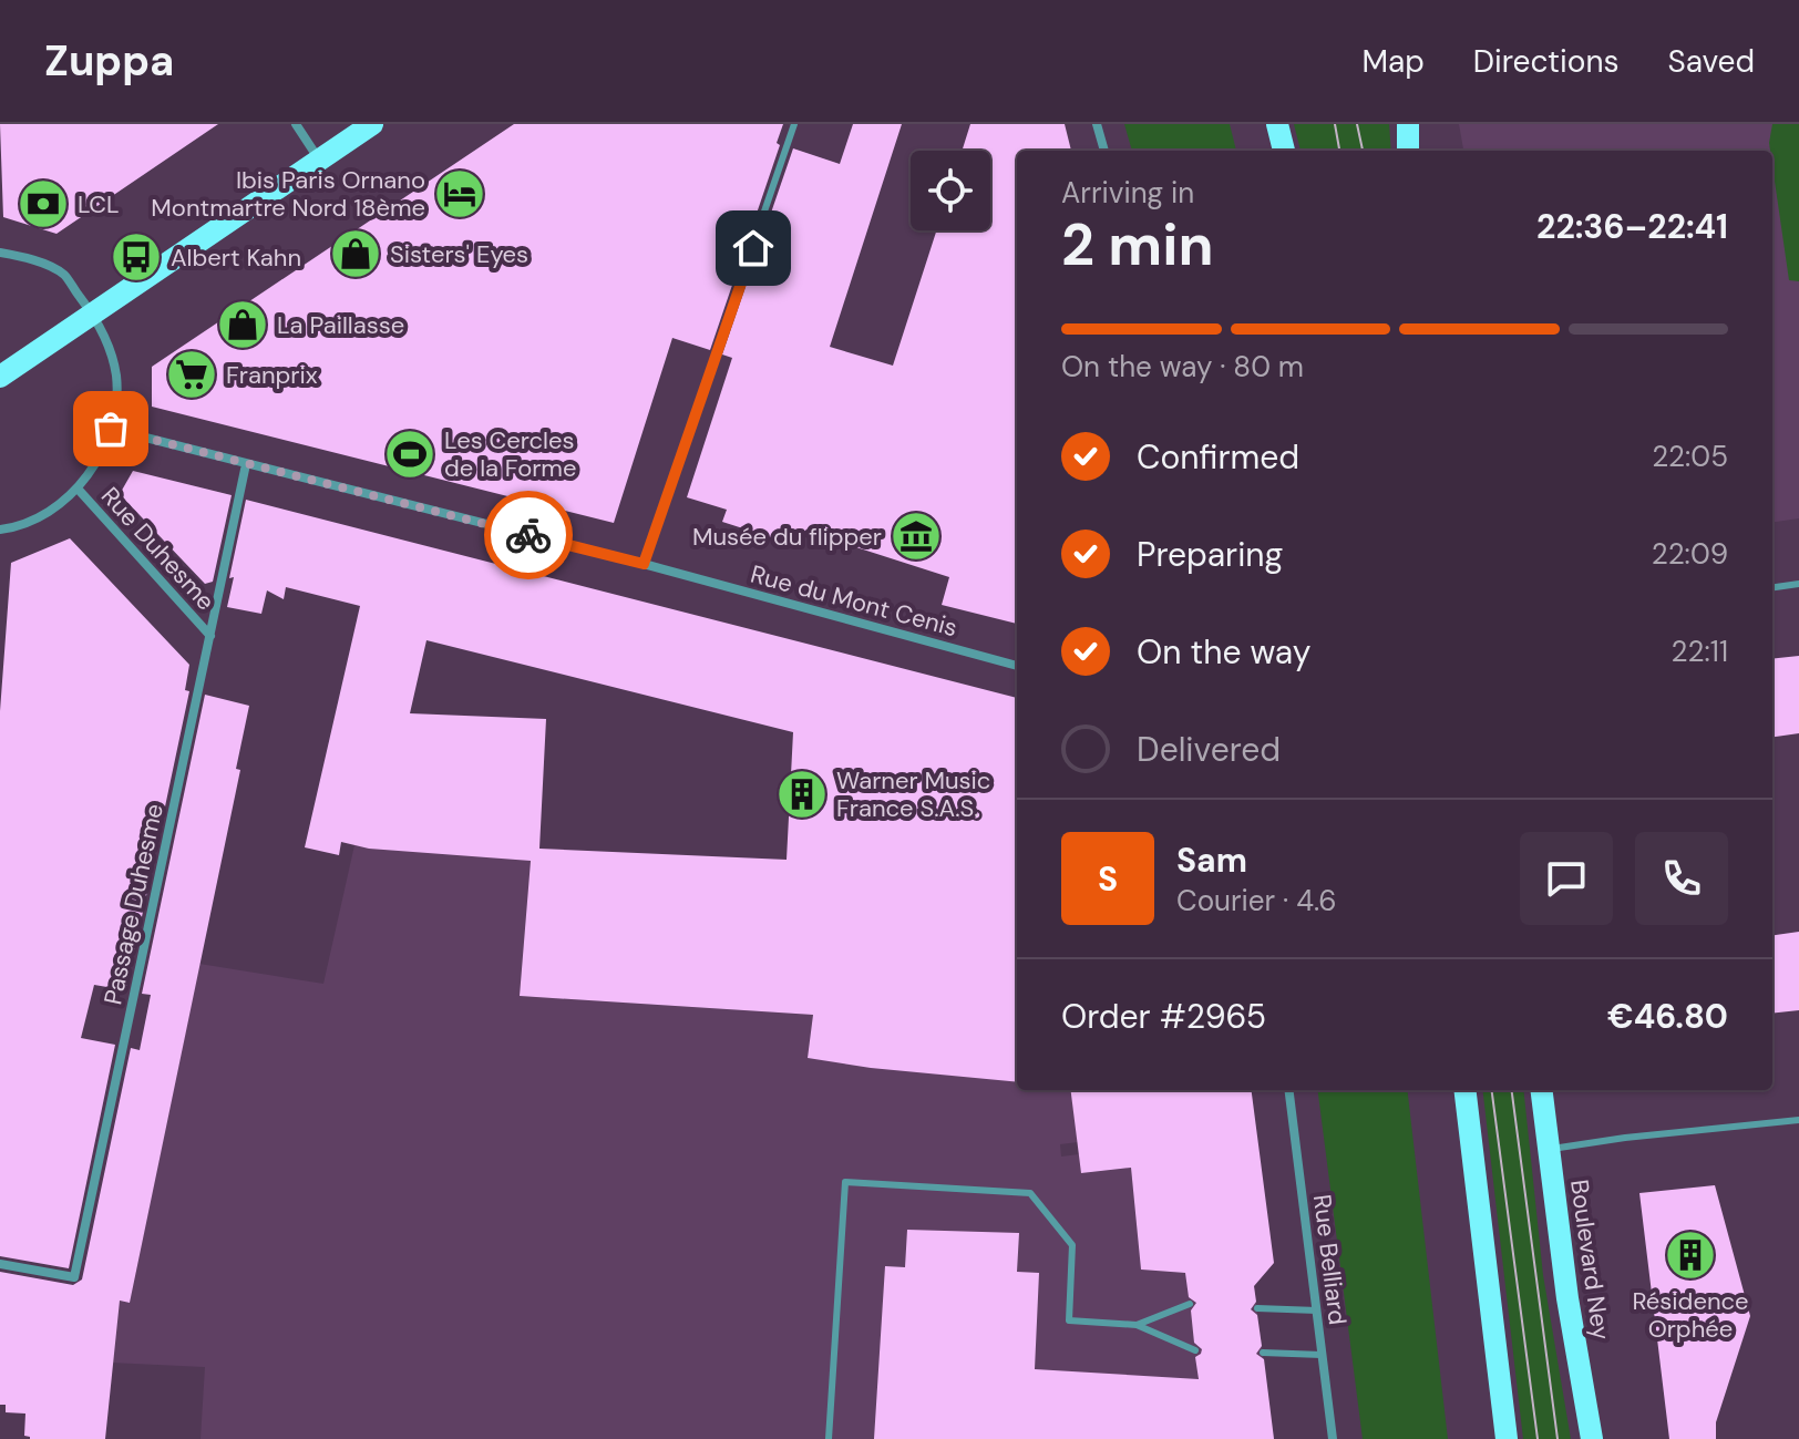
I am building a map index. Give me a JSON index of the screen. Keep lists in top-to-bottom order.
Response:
{
  "streets": {
    "main road": ["Boulevard Ney"],
    "street": [
      "Rue Duhesme",
      "Rue du Mont Cenis",
      "Passage Duhesme",
      "Rue Belliard"
    ]
  },
  "crossings": [
    ["Rue Duhesme", "Passage Duhesme"],
    ["Rue du Mont Cenis", "Passage Duhesme"]
  ],
  "places": {
    "hotel": ["Ibis Paris Ornano Montmartre Nord 18ème"],
    "bank": ["LCL"],
    "shop": ["Sisters' Eyes", "La Paillasse"],
    "bus stop": ["Albert Kahn"],
    "supermarket": ["Franprix"],
    "sports": ["Les Cercles de la Forme"],
    "museum": ["Musée du flipper"],
    "building": ["Warner Music France S.A.S.", "Résidence Orphée"]
  },
  "page": {
    "header": "Zuppa",
    "nav": ["Map", "Directions", "Saved"],
    "heading": ["2 min", "Arriving in", "22:36–22:41"],
    "panel": [
      "Sam",
      "Courier · 4.6",
      "Order #2965",
      "€46.80"
    ],
    "bar": "On the way · 80 m",
    "list": [
      ["Confirmed", "22:05"],
      ["Preparing", "22:09"],
      ["On the way", "22:11"],
      "Delivered"
    ],
    "round": "S"
  }
}
